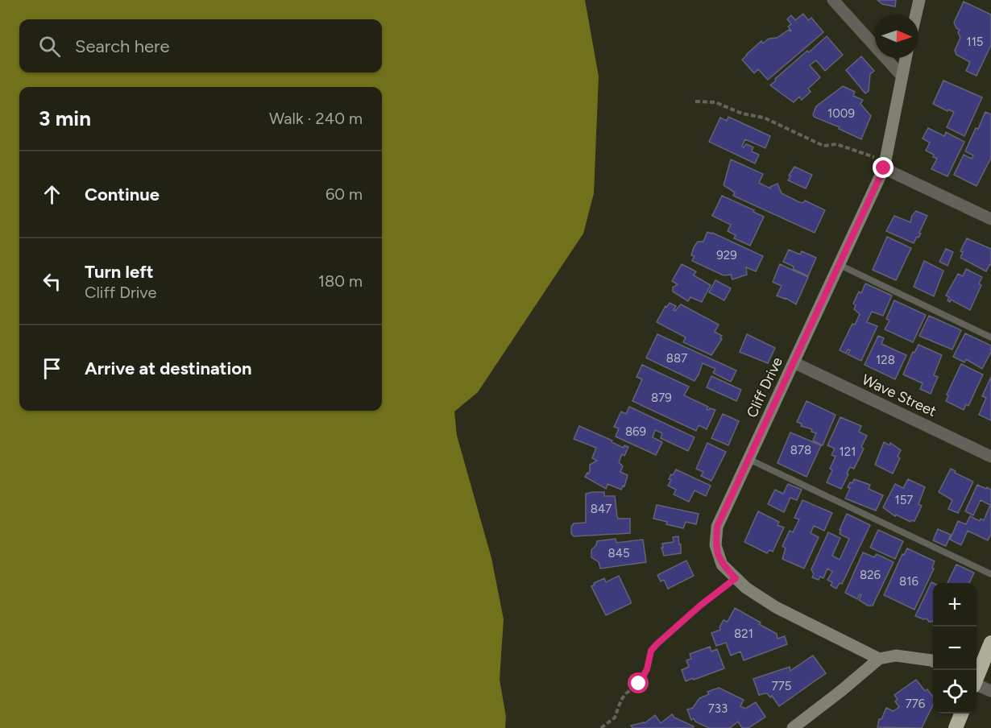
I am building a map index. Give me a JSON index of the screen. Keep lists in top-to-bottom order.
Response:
{
  "streets": {
    "street": ["Cliff Drive", "Wave Street"]
  },
  "crossings": [
    ["Cliff Drive", "Wave Street"]
  ],
  "house_numbers": [
    "115",
    "1009",
    "929",
    "887",
    "128",
    "879",
    "869",
    "878",
    "121",
    "157",
    "847",
    "845",
    "826",
    "816",
    "821",
    "775",
    "776",
    "733"
  ],
  "north": "right",
  "page": {
    "search": "Search here",
    "heading": ["3 min", "Walk · 240 m"],
    "list": [
      ["Continue", "60 m"],
      ["Turn left", "Cliff Drive", "180 m"],
      "Arrive at destination"
    ],
    "map_buttons": ["+", "−"]
  }
}
